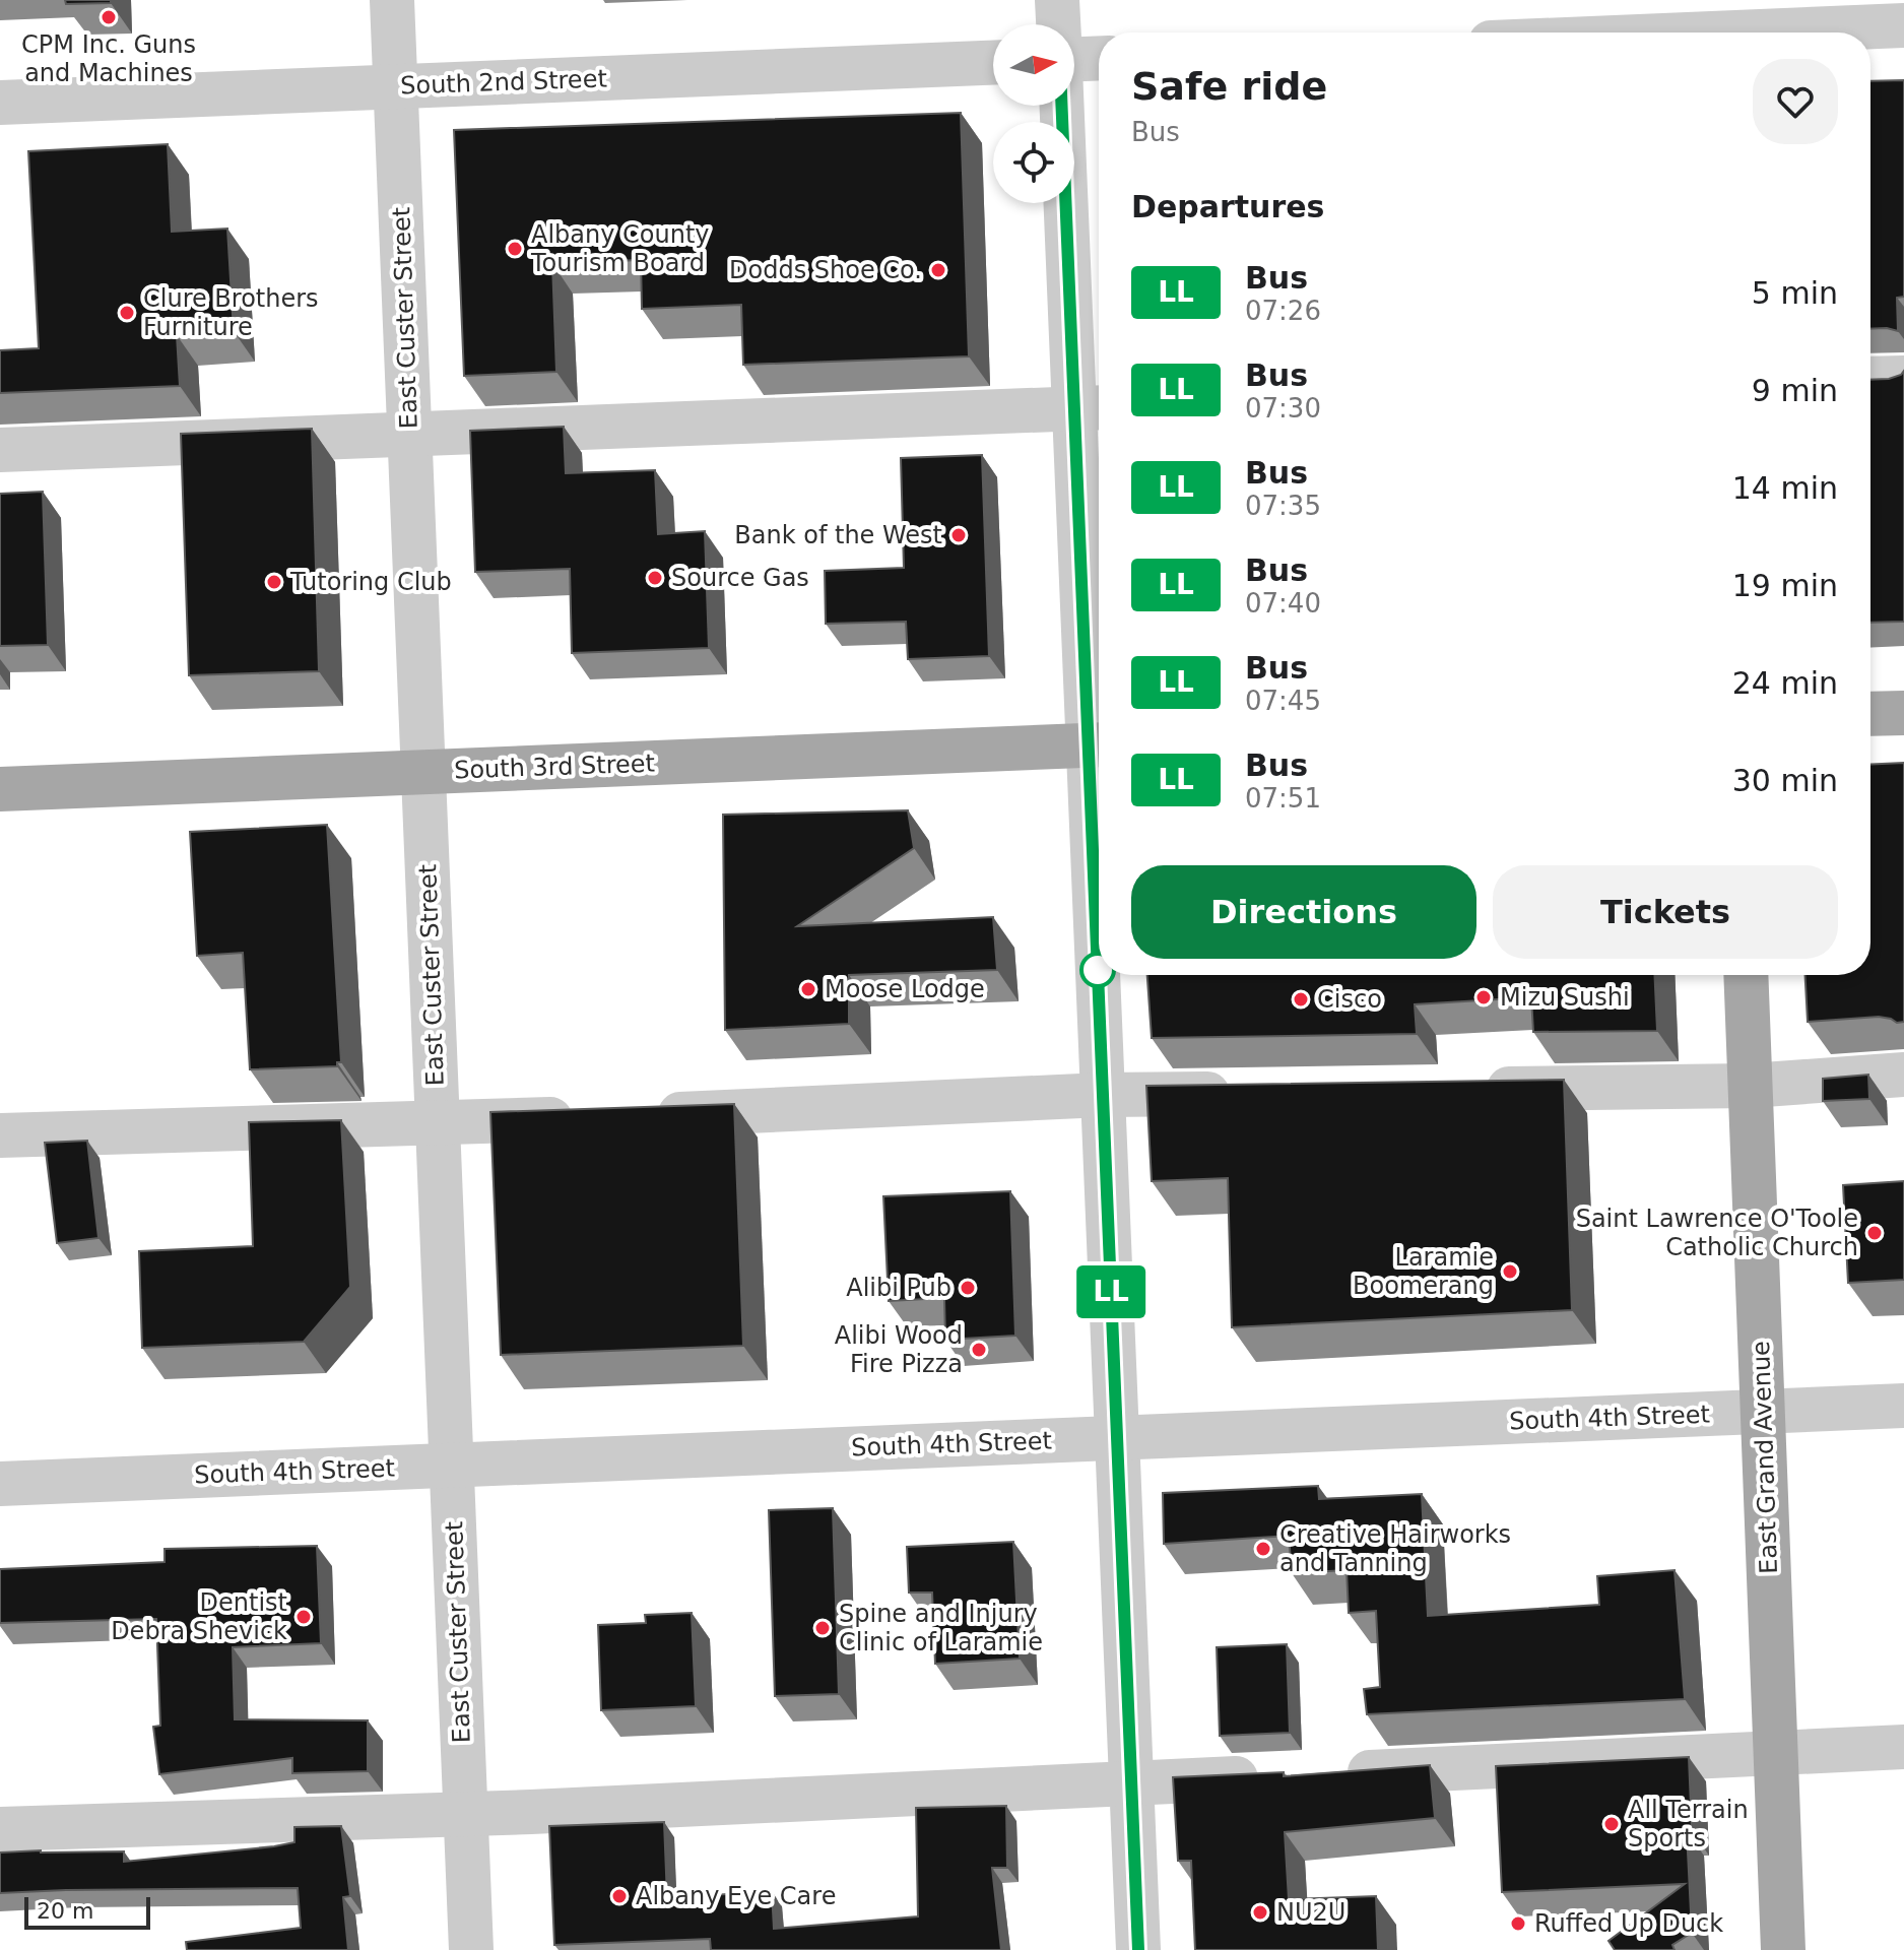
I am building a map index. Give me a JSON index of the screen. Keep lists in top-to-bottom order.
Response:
{
  "streets": {
    "main road": ["South 3rd Street", "East Grand Avenue"],
    "street": ["South 2nd Street", "East Custer Street", "South 4th Street"]
  },
  "crossings": [
    ["South 2nd Street", "East Custer Street"],
    ["East Custer Street", "South 3rd Street"],
    ["East Custer Street", "South 4th Street"],
    ["South 4th Street", "East Grand Avenue"]
  ],
  "places": [
    "CPM Inc. Guns and Machines",
    "Albany County Tourism Board",
    "Dodds Shoe Co.",
    "Clure Brothers Furniture",
    "Bank of the West",
    "Source Gas",
    "Tutoring Club",
    "Moose Lodge",
    "Mizu Sushi",
    "Cisco",
    "Saint Lawrence O'Toole Catholic Church",
    "Laramie Boomerang",
    "Alibi Pub",
    "Alibi Wood Fire Pizza",
    "Creative Hairworks and Tanning",
    "Dentist Debra Shevick",
    "Spine and Injury Clinic of Laramie",
    "All Terrain Sports",
    "Albany Eye Care",
    "NU2U",
    "Ruffed Up Duck"
  ],
  "lines": ["bus line LL"],
  "scale_bar": "20 m",
  "north": "right",
  "page": {
    "on_map": "LL",
    "heading": [
      ["Safe ride", "Bus"],
      "Departures"
    ],
    "list": [
      {
        "mark": "LL",
        "name": "Bus",
        "note": "07:26",
        "value": "5 min"
      },
      {
        "mark": "LL",
        "name": "Bus",
        "note": "07:30",
        "value": "9 min"
      },
      {
        "mark": "LL",
        "name": "Bus",
        "note": "07:35",
        "value": "14 min"
      },
      {
        "mark": "LL",
        "name": "Bus",
        "note": "07:40",
        "value": "19 min"
      },
      {
        "mark": "LL",
        "name": "Bus",
        "note": "07:45",
        "value": "24 min"
      },
      {
        "mark": "LL",
        "name": "Bus",
        "note": "07:51",
        "value": "30 min"
      }
    ],
    "buttons": ["Directions", "Tickets"],
    "scale": "20 m"
  }
}
